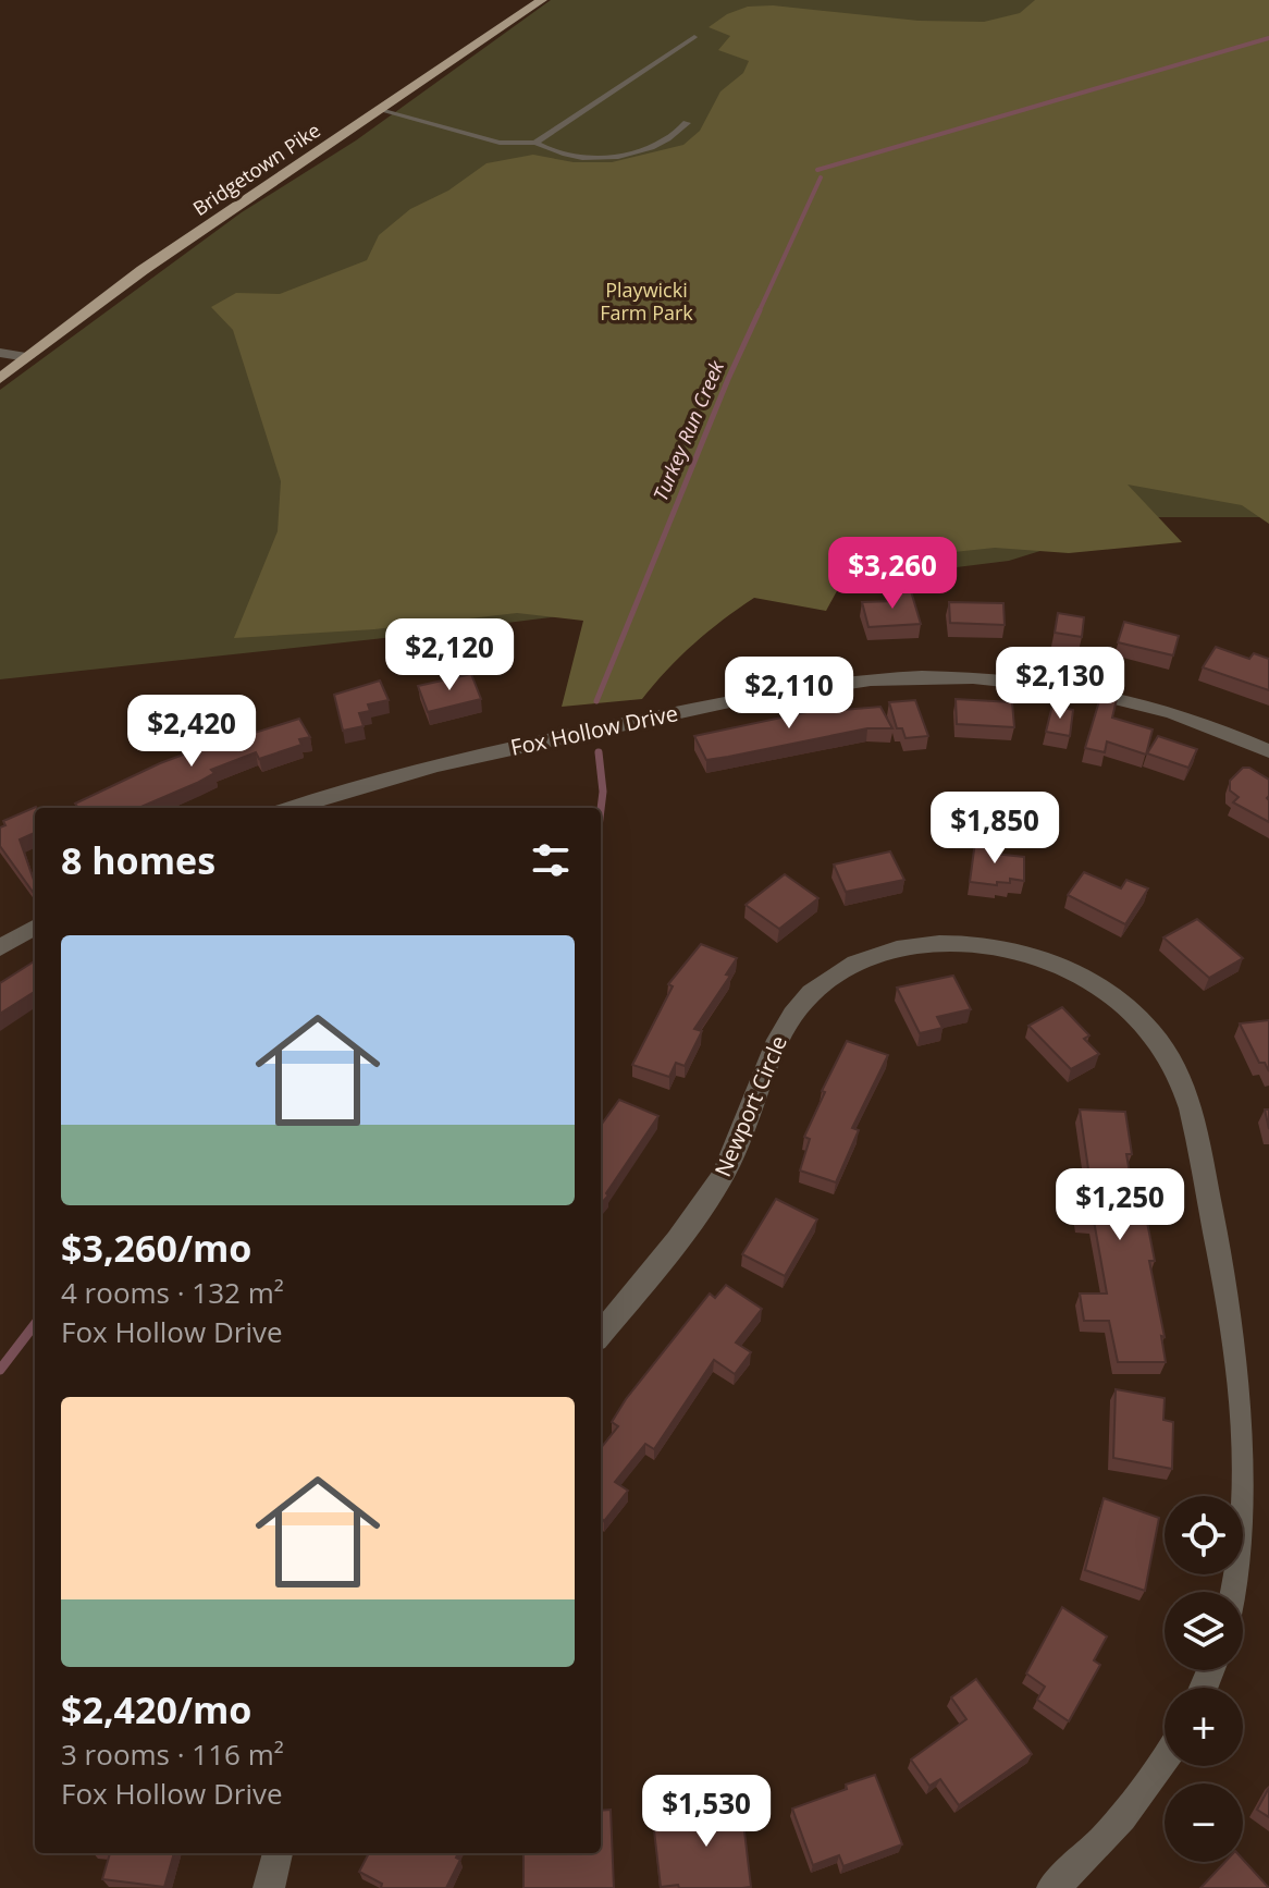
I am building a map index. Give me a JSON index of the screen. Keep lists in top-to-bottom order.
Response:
{
  "streets": {
    "main road": ["Bridgetown Pike"],
    "street": ["Fox Hollow Drive", "Newport Circle"]
  },
  "water": ["Turkey Run Creek"],
  "parks": ["Playwicki Farm Park"],
  "page": {
    "price": [
      "$3,260",
      "$2,120",
      "$2,130",
      "$2,110",
      "$2,420",
      "$1,850",
      "$1,250",
      "$1,530"
    ],
    "heading": "8 homes",
    "list": [
      {
        "name": "$3,260/mo",
        "note": "4 rooms · 132 m² · Fox Hollow Drive"
      },
      {
        "name": "$2,420/mo",
        "note": "3 rooms · 116 m² · Fox Hollow Drive"
      }
    ],
    "map_buttons": ["+", "−"]
  }
}
